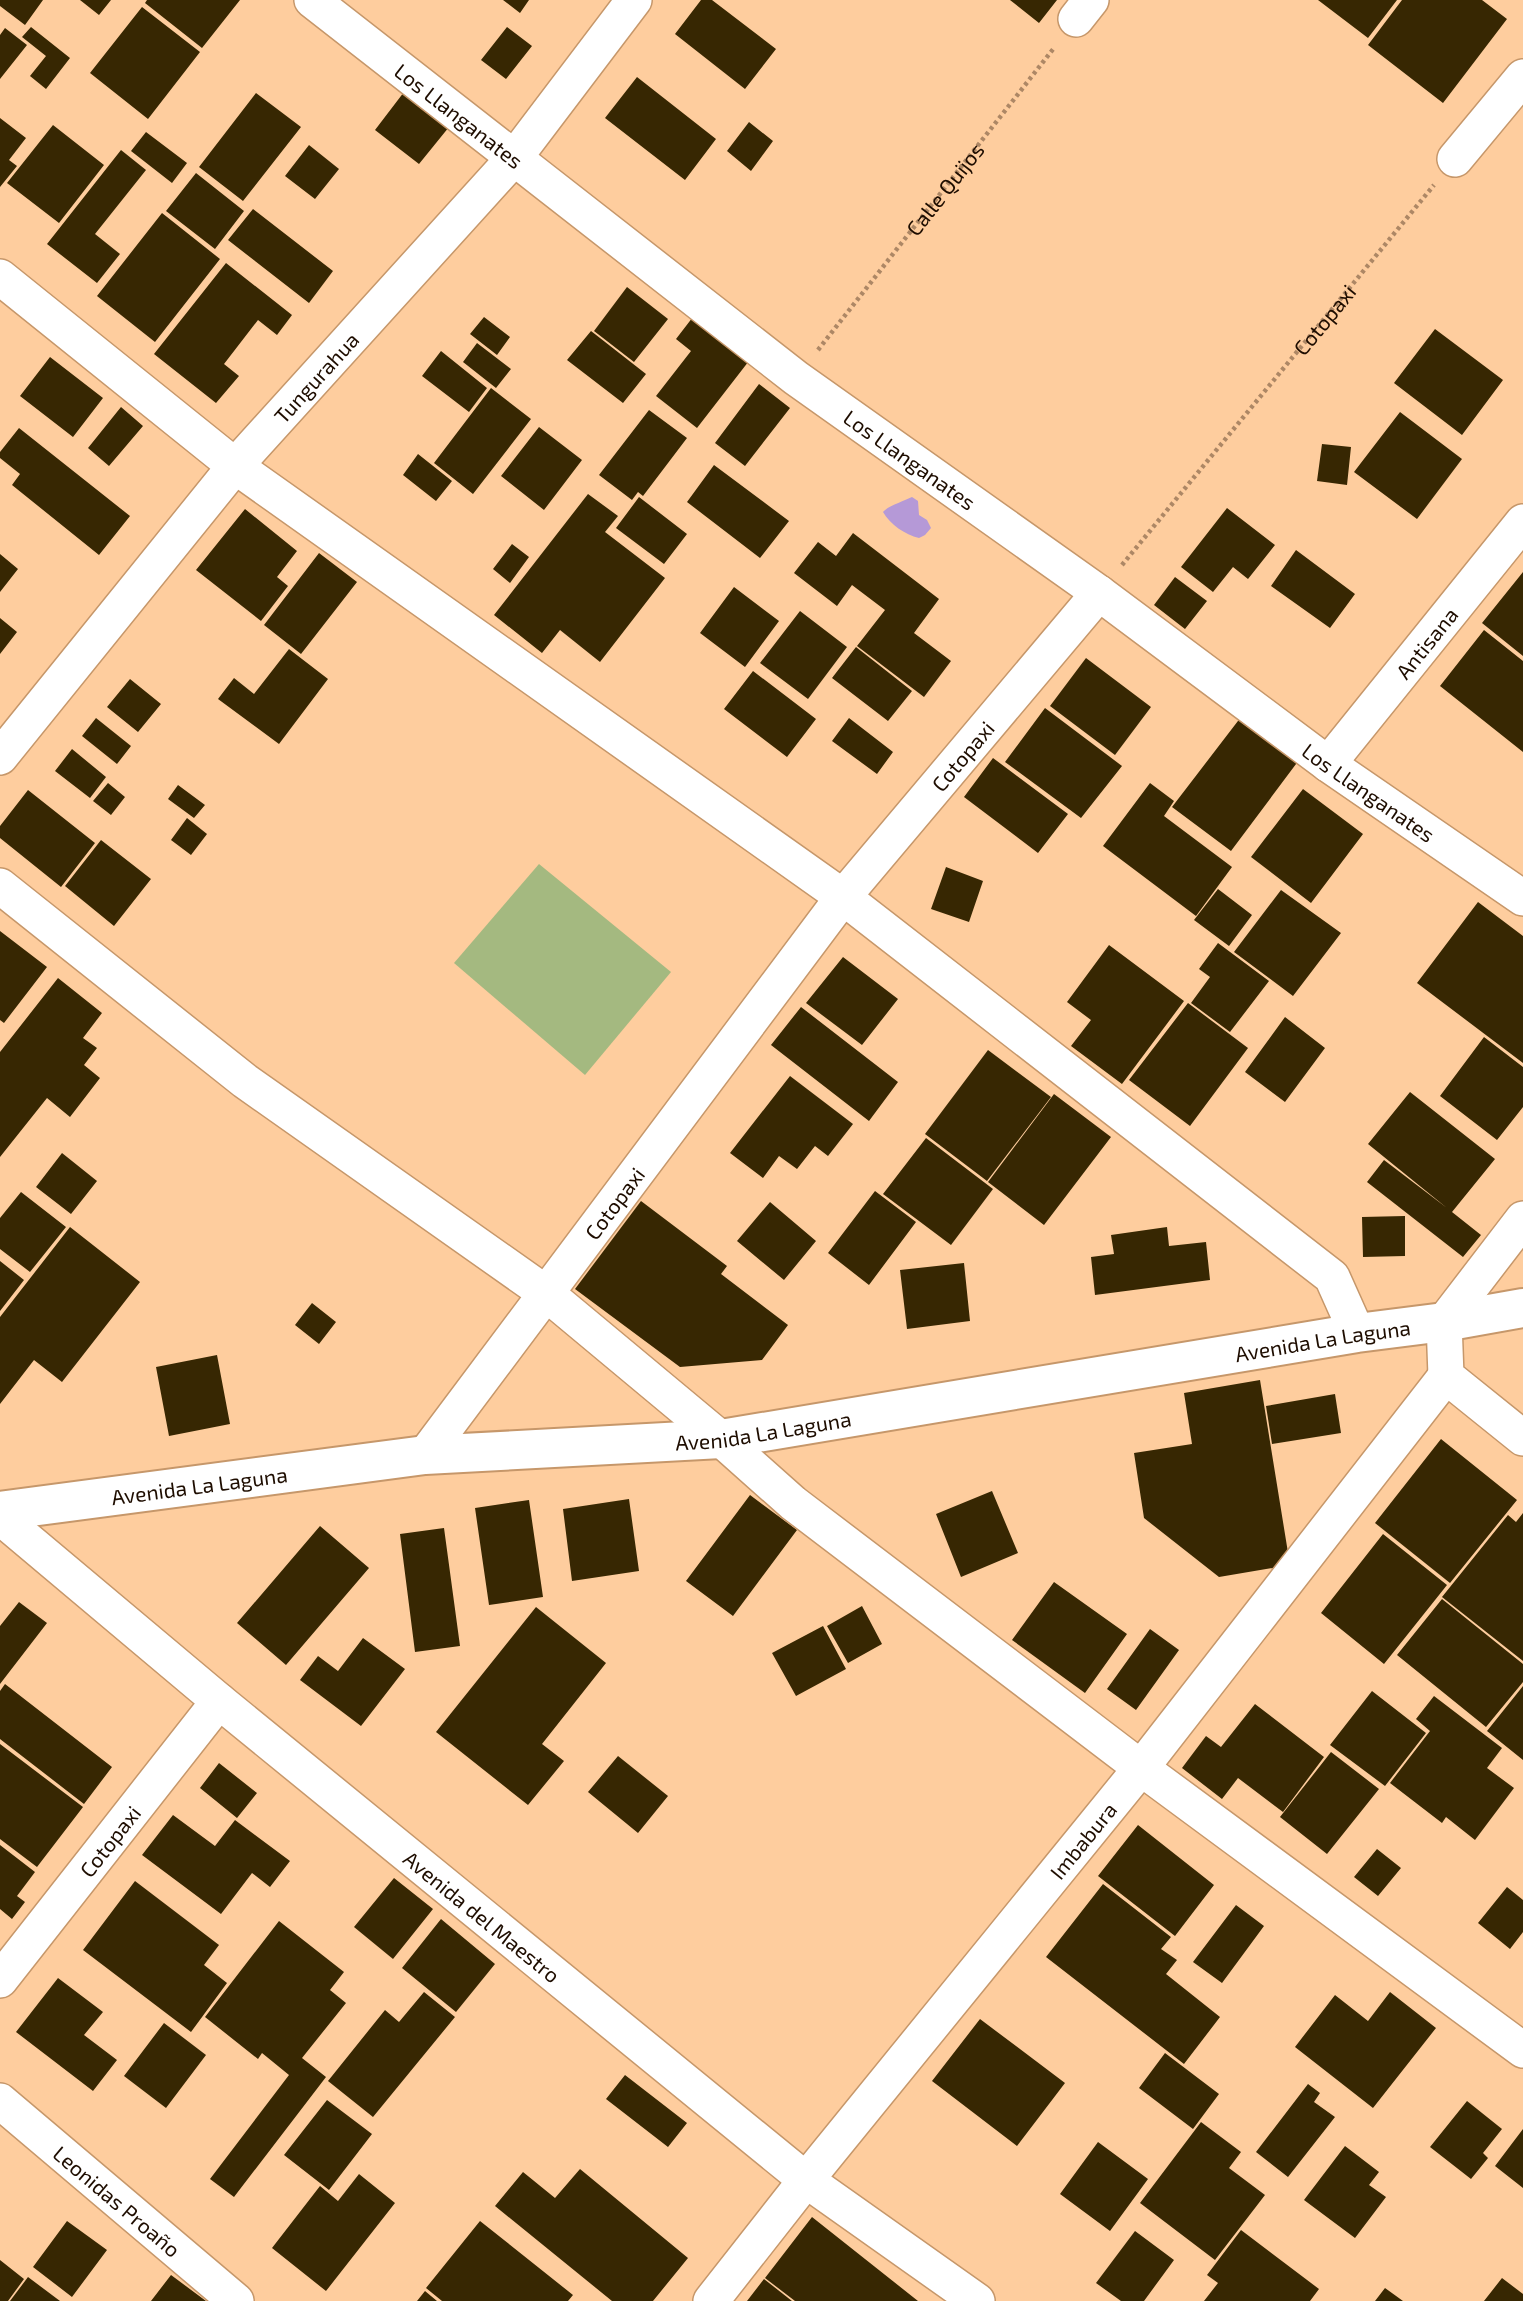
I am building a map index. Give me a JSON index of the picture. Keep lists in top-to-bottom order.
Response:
{
  "streets": {
    "street": [
      "Los Llanganates",
      "Cotopaxi",
      "Tungurahua",
      "Antisana",
      "Avenida La Laguna",
      "Imbabura",
      "Avenida del Maestro",
      "Leonidas Proaño"
    ],
    "path": ["Calle Quijos"]
  },
  "crossings": [
    ["Los Llanganates", "Calle Quijos"],
    ["Los Llanganates", "Cotopaxi"],
    ["Los Llanganates", "Tungurahua"],
    ["Los Llanganates", "Antisana"],
    ["Cotopaxi", "Avenida La Laguna"],
    ["Cotopaxi", "Avenida del Maestro"],
    ["Imbabura", "Avenida del Maestro"]
  ]
}
